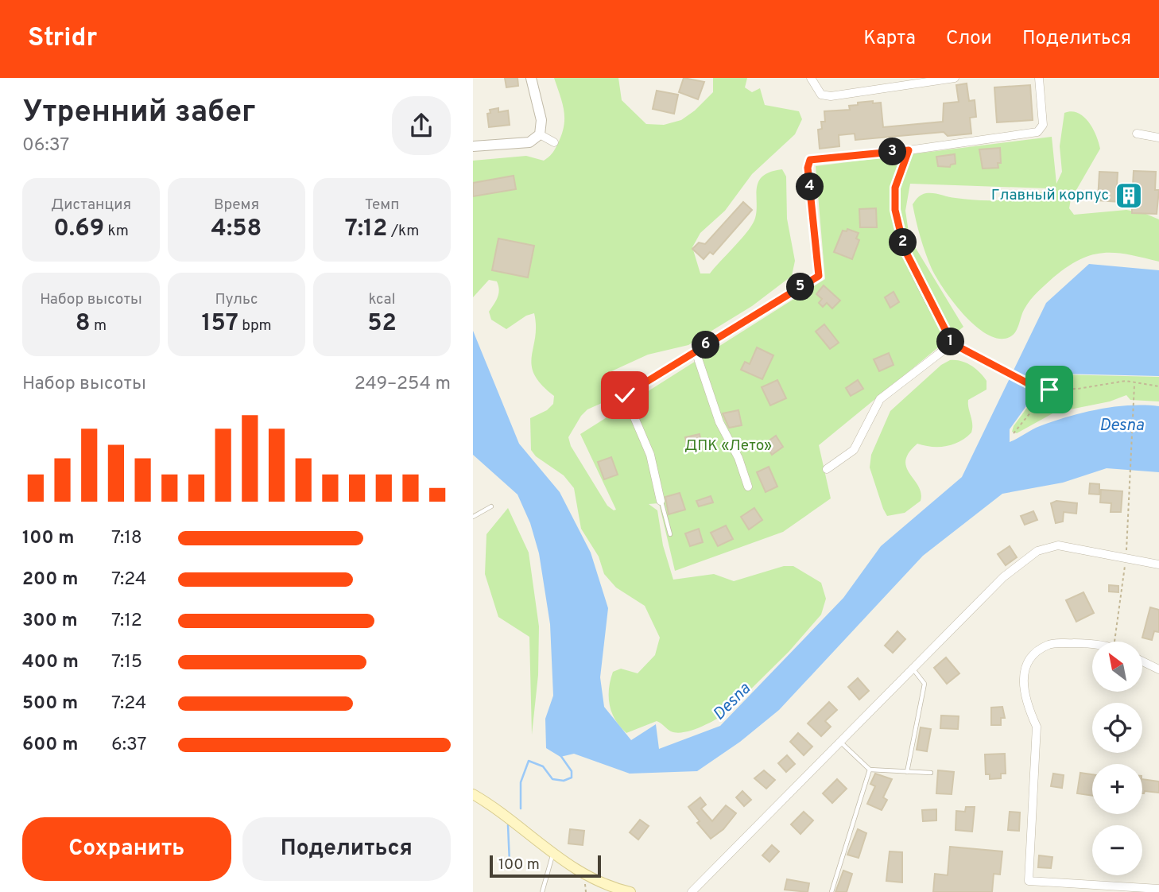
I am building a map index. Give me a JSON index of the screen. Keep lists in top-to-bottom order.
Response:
{
  "water": ["Desna"],
  "parks": ["ДПК «Лето»"],
  "places": {
    "building": ["Главный корпус"]
  },
  "scale_bar": "100 m",
  "north": "top left",
  "page": {
    "header": "Stridr",
    "nav": ["Карта", "Слои", "Поделиться"],
    "heading": ["Утренний забег", "06:37"],
    "pins": [
      "3",
      "4",
      "2",
      "5",
      "1",
      "6"
    ],
    "stats": [
      ["Дистанция", "0.69 km"],
      ["Время", "4:58"],
      ["Темп", "7:12 /km"],
      ["Набор высоты", "8 m"],
      ["Пульс", "157 bpm"],
      ["kcal", "52"]
    ],
    "chart": ["Набор высоты", "249–254 m"],
    "list": [
      {
        "name": "100 m",
        "note": "7:18"
      },
      {
        "name": "200 m",
        "note": "7:24"
      },
      {
        "name": "300 m",
        "note": "7:12"
      },
      {
        "name": "400 m",
        "note": "7:15"
      },
      {
        "name": "500 m",
        "note": "7:24"
      },
      {
        "name": "600 m",
        "note": "6:37"
      }
    ],
    "map_buttons": ["+", "−"],
    "buttons": ["Сохранить", "Поделиться"],
    "scale": "100 m"
  }
}
